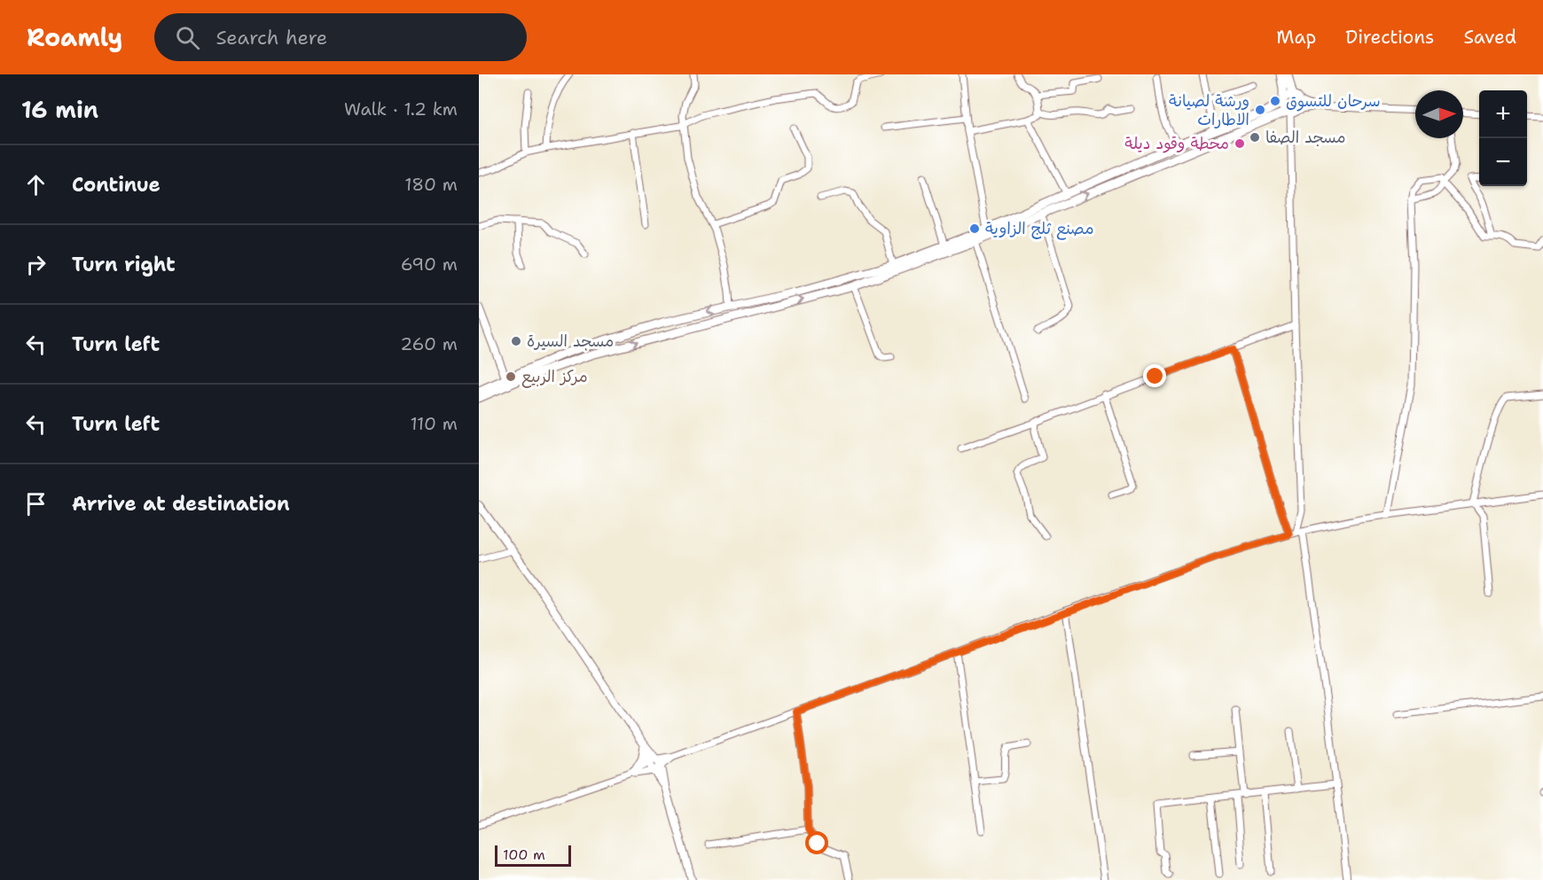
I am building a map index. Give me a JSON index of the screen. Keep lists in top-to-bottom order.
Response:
{
  "places": [
    "سرحان للتسوق",
    "ورشة لصيانة الاطارات",
    "مسجد الصفا",
    "محطة وقود ديلة",
    "مصنع ثلج الزاوية",
    "مسجد السيرة",
    "مركز الربيع"
  ],
  "scale_bar": "100 m",
  "north": "right",
  "page": {
    "header": "Roamly",
    "search": "Search here",
    "nav": ["Map", "Directions", "Saved"],
    "heading": ["16 min", "Walk · 1.2 km"],
    "map_buttons": ["+", "−"],
    "list": [
      ["Continue", "180 m"],
      ["Turn right", "690 m"],
      ["Turn left", "260 m"],
      ["Turn left", "110 m"],
      "Arrive at destination"
    ],
    "scale": "100 m"
  }
}
